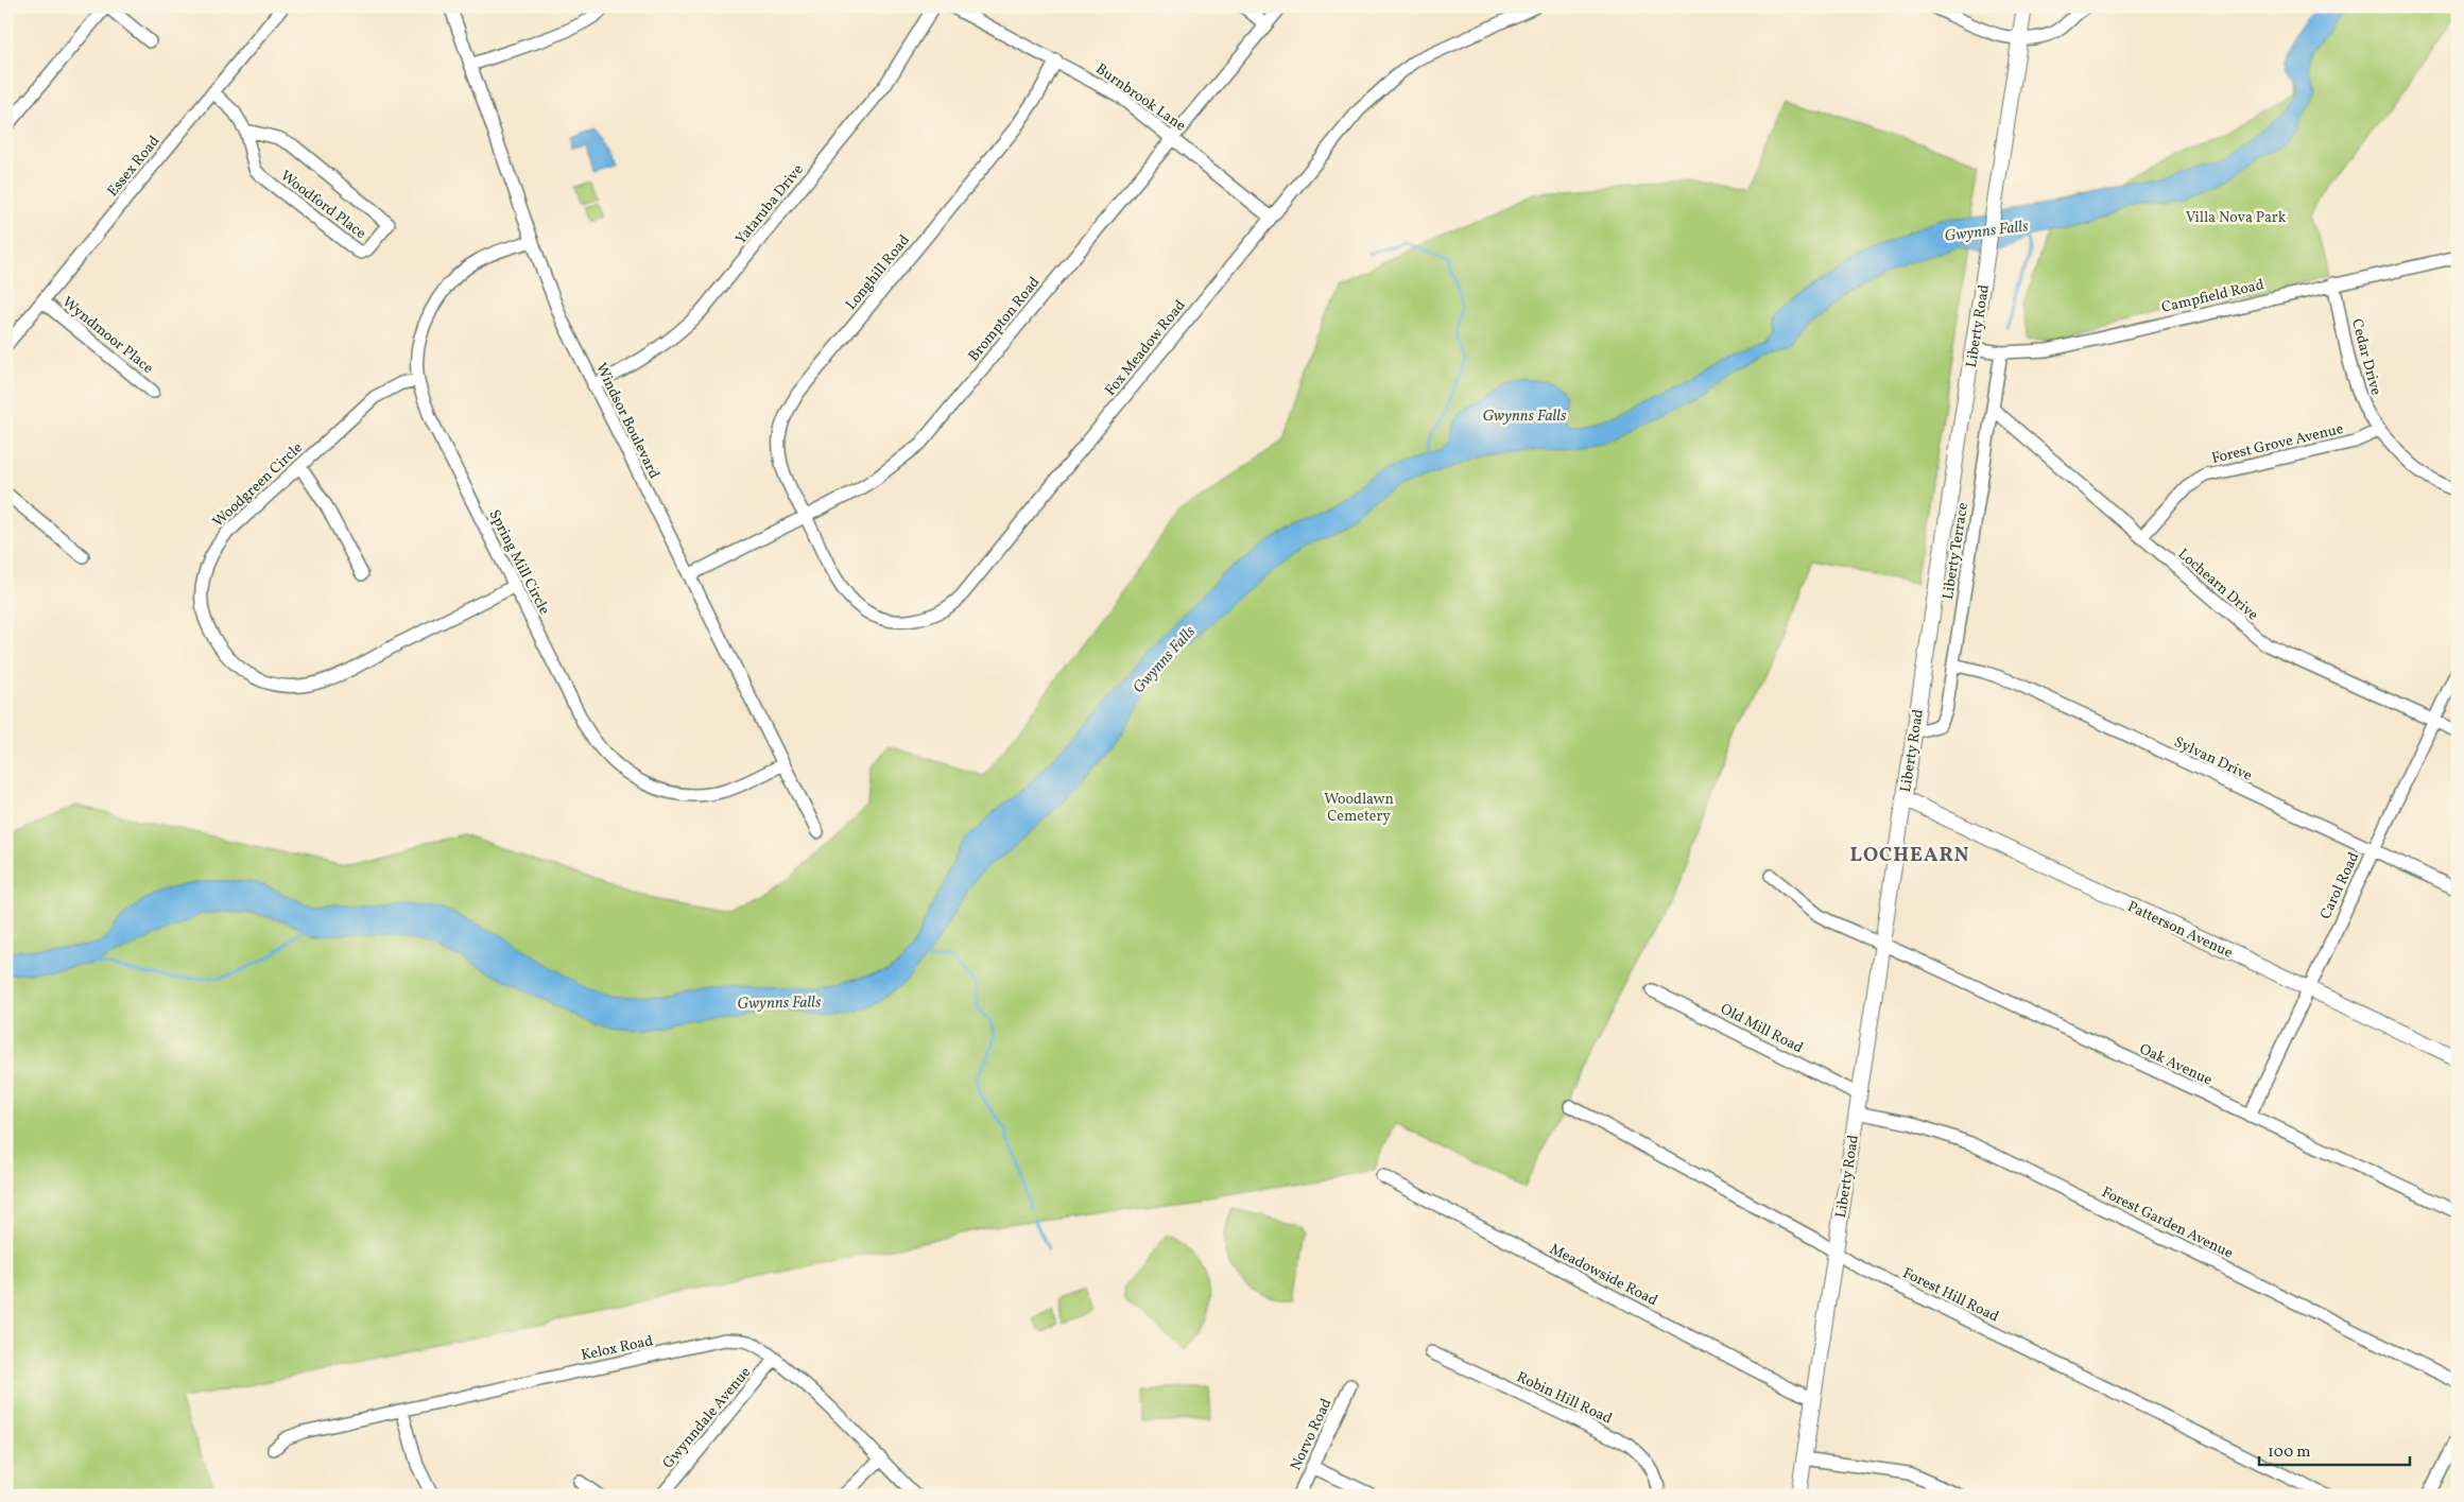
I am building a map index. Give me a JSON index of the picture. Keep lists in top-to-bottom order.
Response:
{
  "streets": {
    "main road": ["Liberty Road", "Patterson Avenue"],
    "street": [
      "Burnbrook Lane",
      "Essex Road",
      "Woodford Place",
      "Yataruba Drive",
      "Longhill Road",
      "Campfield Road",
      "Brompton Road",
      "Wyndmoor Place",
      "Fox Meadow Road",
      "Cedar Drive",
      "Windsor Boulevard",
      "Forest Grove Avenue",
      "Woodgreen Circle",
      "Liberty Terrace",
      "Spring Mill Circle",
      "Lochearn Drive",
      "Sylvan Drive",
      "Carol Road",
      "Old Mill Road",
      "Oak Avenue",
      "Forest Garden Avenue",
      "Meadowside Road",
      "Forest Hill Road",
      "Kelox Road",
      "Robin Hill Road",
      "Gwynndale Avenue",
      "Norvo Road"
    ]
  },
  "crossings": [
    ["Burnbrook Lane", "Longhill Road"],
    ["Burnbrook Lane", "Brompton Road"],
    ["Burnbrook Lane", "Fox Meadow Road"],
    ["Essex Road", "Woodford Place"],
    ["Essex Road", "Wyndmoor Place"],
    ["Yataruba Drive", "Windsor Boulevard"],
    ["Longhill Road", "Brompton Road"],
    ["Longhill Road", "Fox Meadow Road"],
    ["Campfield Road", "Liberty Road"],
    ["Campfield Road", "Cedar Drive"],
    ["Campfield Road", "Liberty Terrace"],
    ["Brompton Road", "Fox Meadow Road"],
    ["Brompton Road", "Windsor Boulevard"],
    ["Liberty Road", "Liberty Terrace"],
    ["Liberty Road", "Patterson Avenue"],
    ["Liberty Road", "Old Mill Road"],
    ["Liberty Road", "Oak Avenue"],
    ["Liberty Road", "Forest Garden Avenue"],
    ["Liberty Road", "Meadowside Road"],
    ["Liberty Road", "Forest Hill Road"],
    ["Cedar Drive", "Forest Grove Avenue"],
    ["Windsor Boulevard", "Spring Mill Circle"],
    ["Forest Grove Avenue", "Lochearn Drive"],
    ["Woodgreen Circle", "Spring Mill Circle"],
    ["Liberty Terrace", "Lochearn Drive"],
    ["Liberty Terrace", "Sylvan Drive"],
    ["Lochearn Drive", "Carol Road"],
    ["Sylvan Drive", "Carol Road"],
    ["Carol Road", "Patterson Avenue"],
    ["Carol Road", "Oak Avenue"],
    ["Kelox Road", "Gwynndale Avenue"]
  ],
  "districts": ["LOCHEARN"],
  "water": ["Gwynns Falls"],
  "parks": ["Villa Nova Park", "Woodlawn Cemetery"],
  "scale_bar": "100 m"
}
